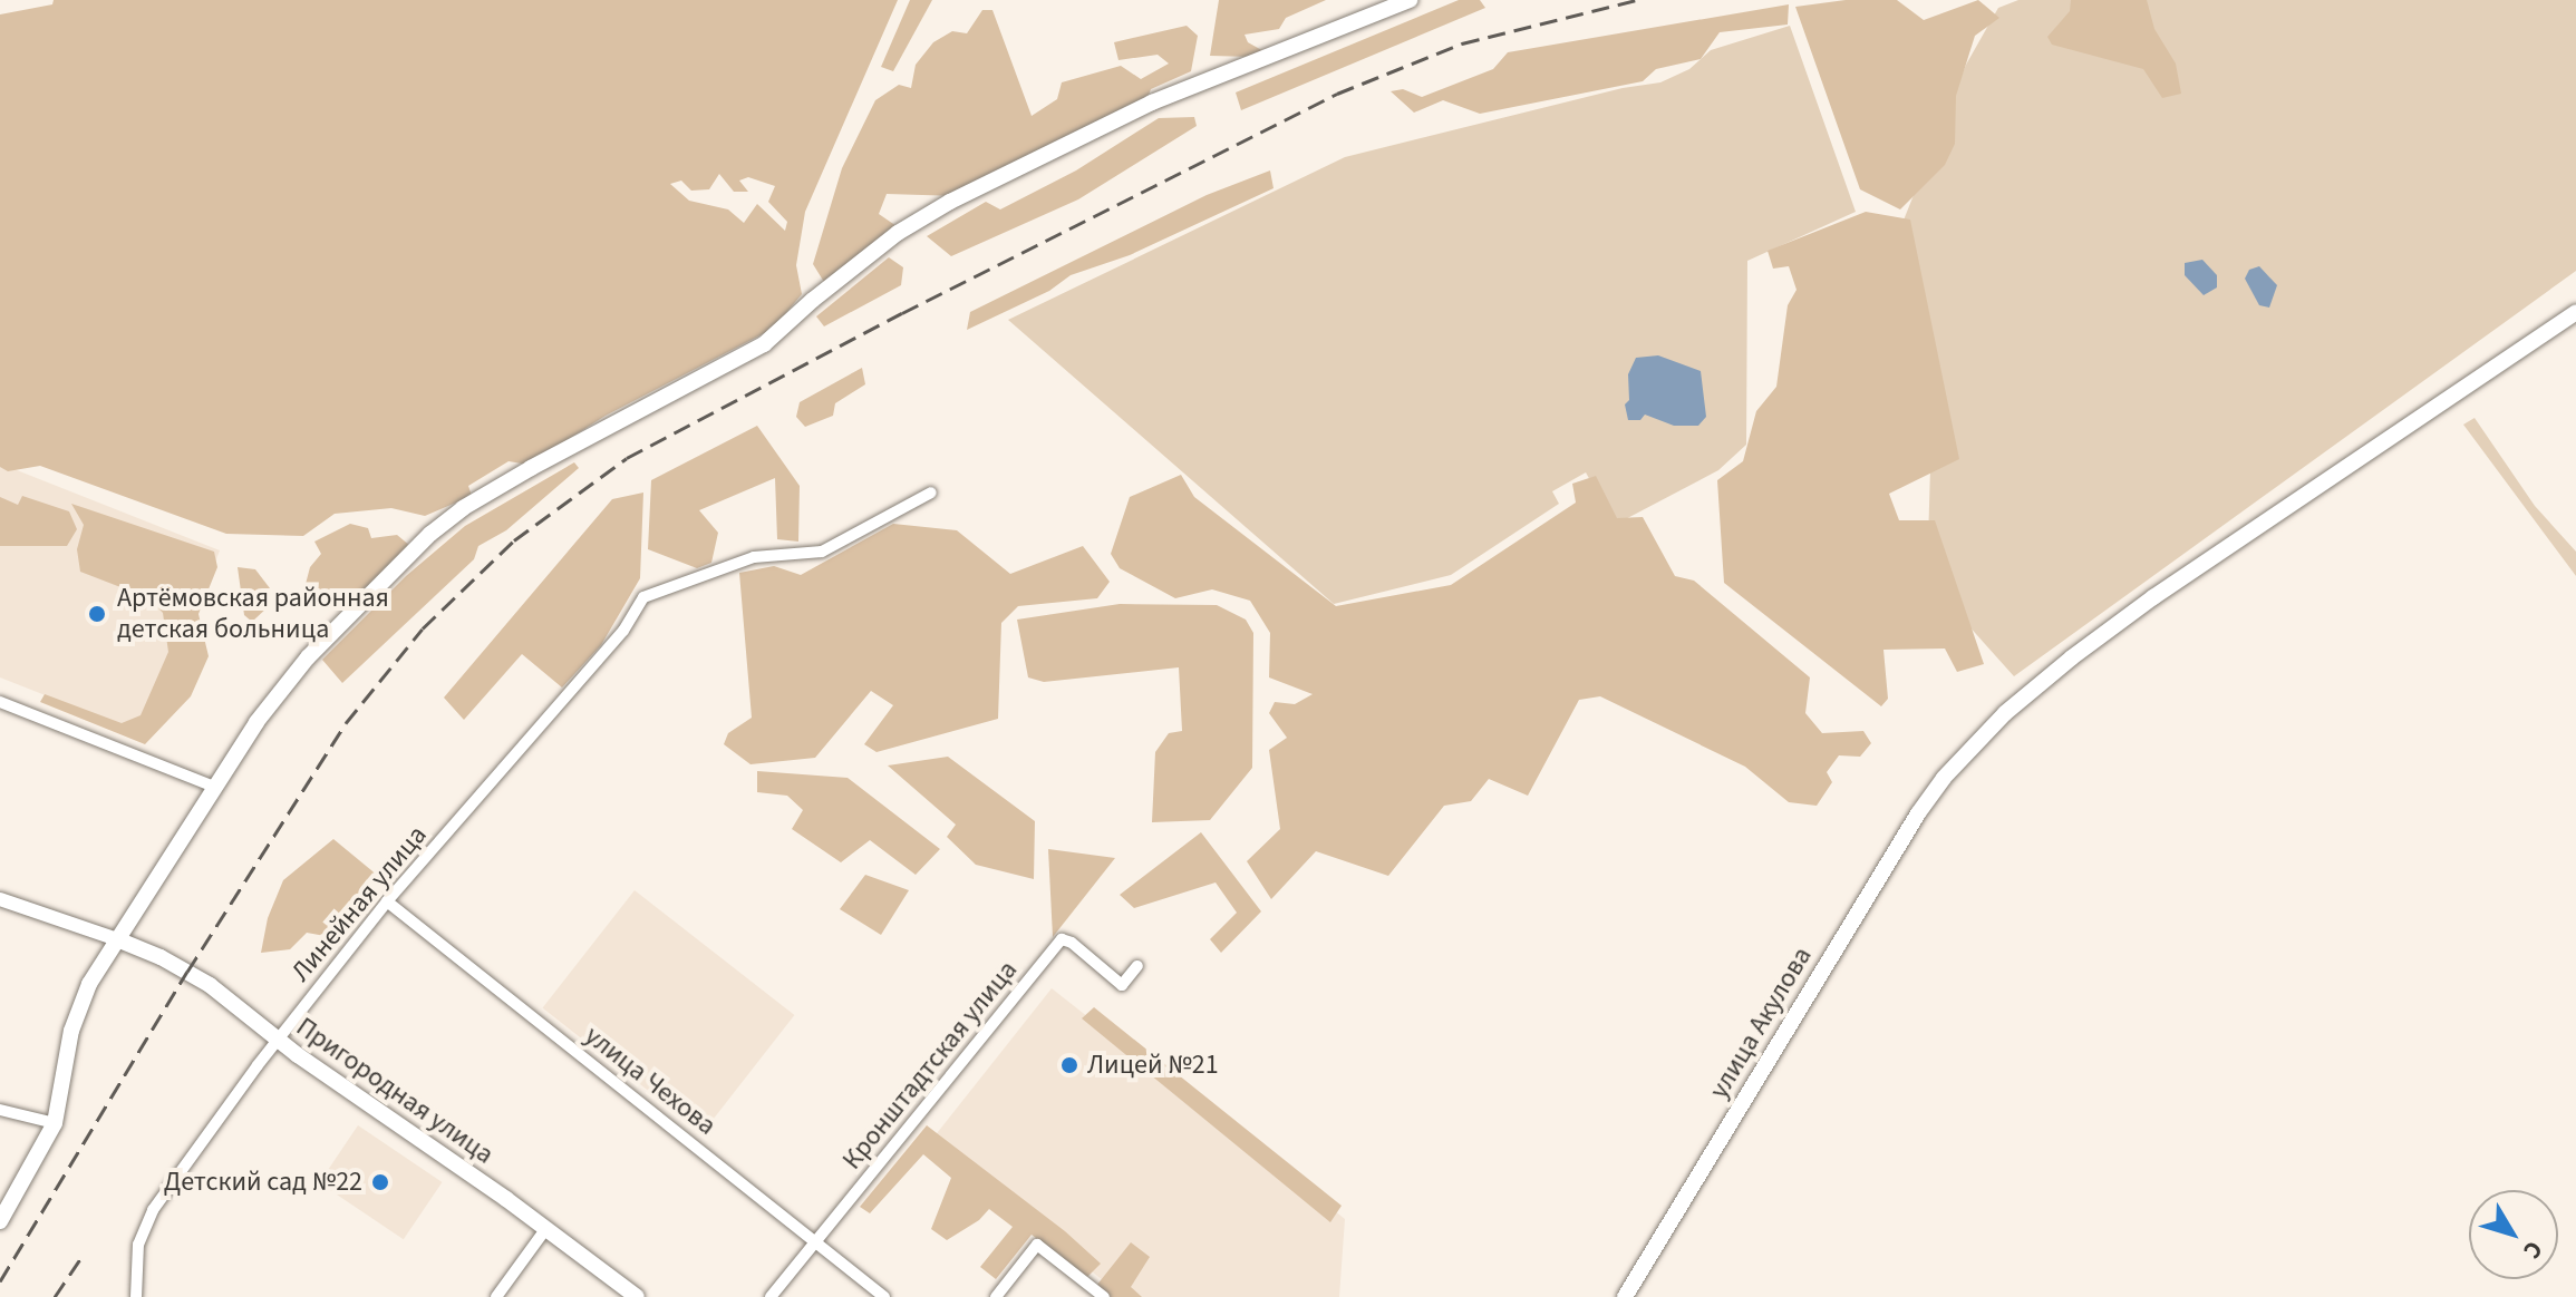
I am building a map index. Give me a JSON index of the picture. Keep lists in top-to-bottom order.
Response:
{
  "streets": {
    "main road": ["улица Акулова", "Пригородная улица"],
    "street": ["Линейная улица", "Кронштадтская улица", "улица Чехова"]
  },
  "crossings": [
    ["Линейная улица", "улица Чехова"],
    ["Линейная улица", "Пригородная улица"],
    ["Кронштадтская улица", "улица Чехова"]
  ],
  "places": ["Артёмовская районная детская больница", "Лицей №21", "Детский сад №22"],
  "north": "bottom right"
}
